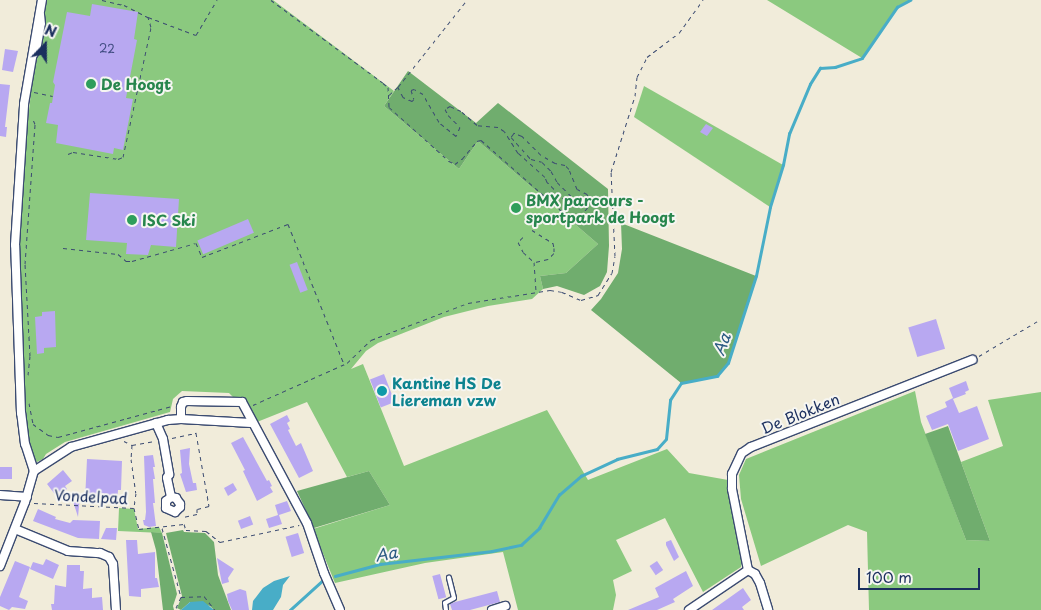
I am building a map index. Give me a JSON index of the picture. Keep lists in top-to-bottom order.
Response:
{
  "streets": {
    "street": ["De Blokken"],
    "path": ["Vondelpad"]
  },
  "water": ["Aa"],
  "places": [
    "De Hoogt",
    "BMX parcours - sportpark de Hoogt",
    "ISC Ski",
    "Kantine HS De Liereman vzw"
  ],
  "house_numbers": ["22"],
  "scale_bar": "100 m",
  "north": "top"
}
